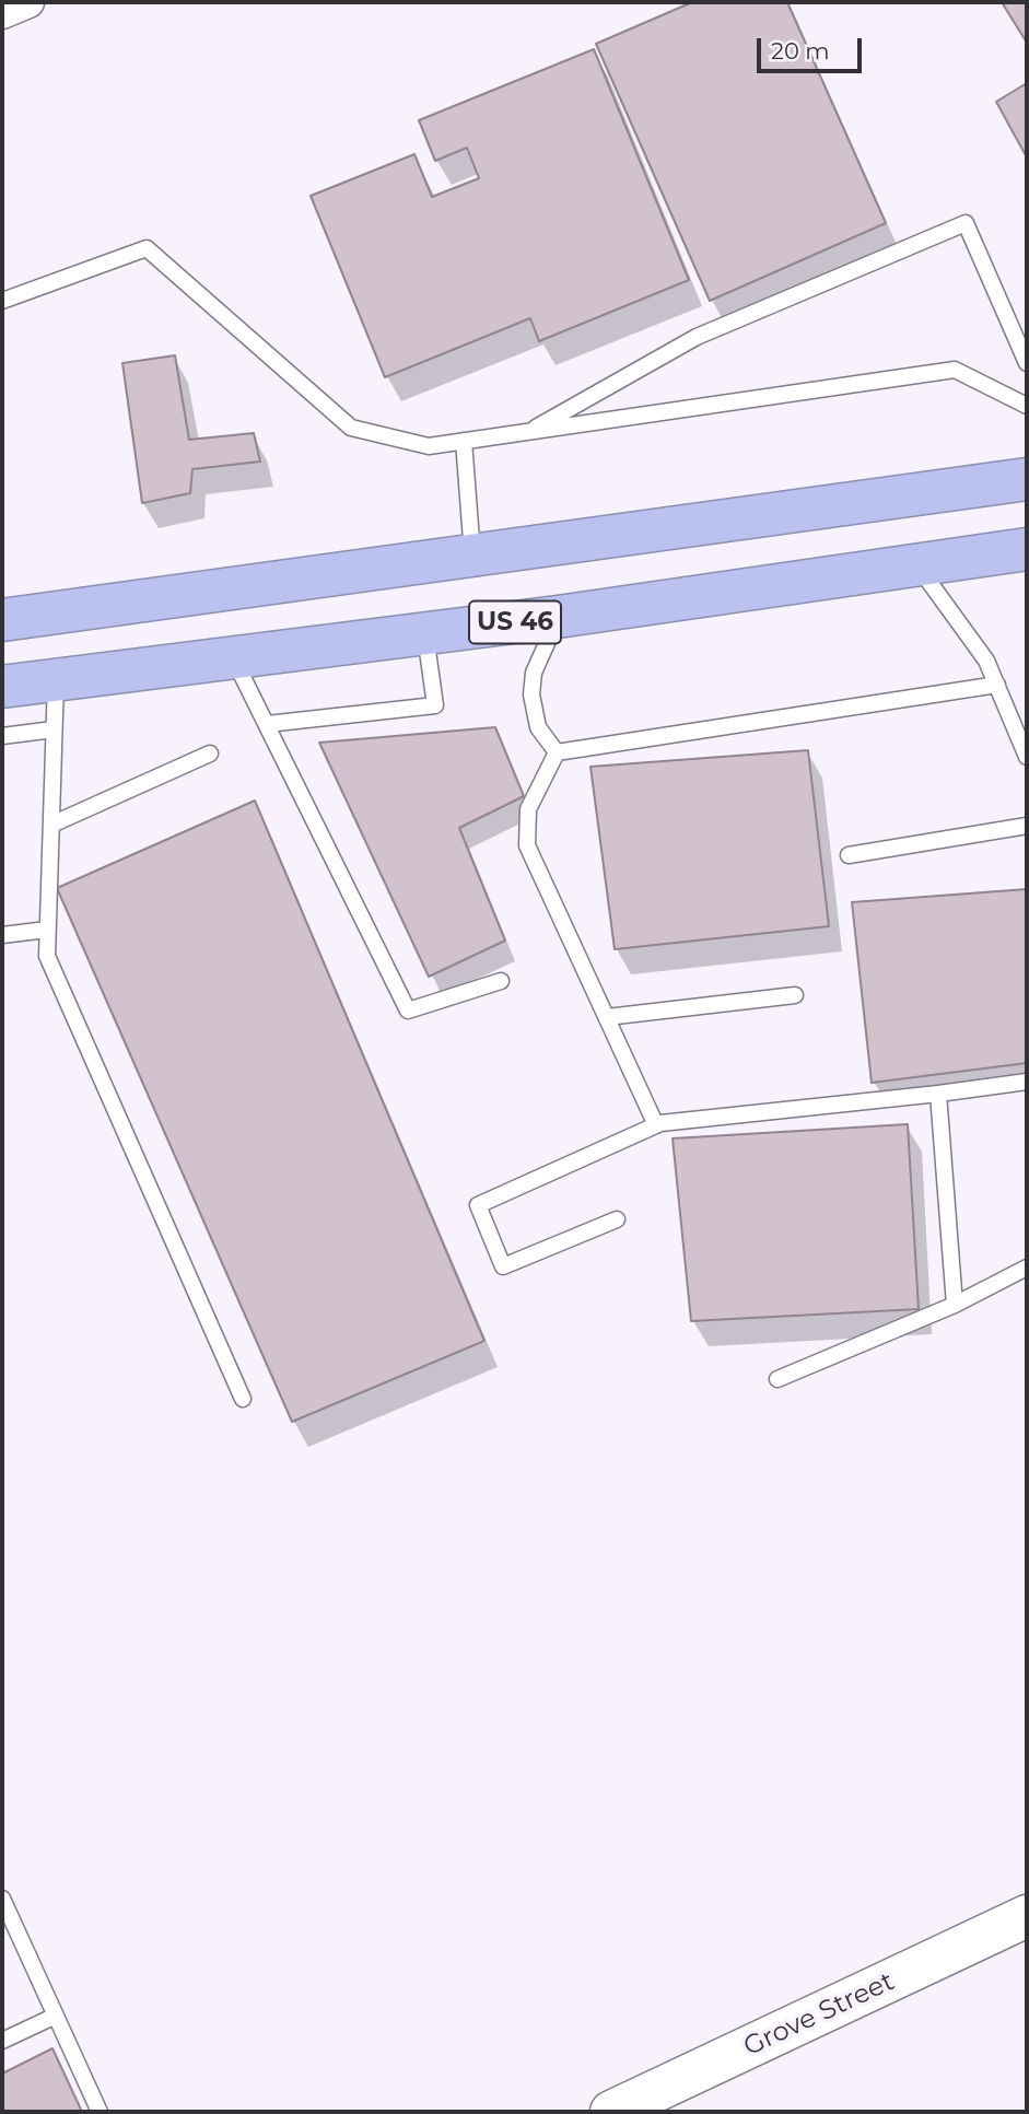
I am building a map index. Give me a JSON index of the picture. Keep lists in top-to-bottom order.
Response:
{
  "streets": {
    "highway": ["US 46"],
    "street": ["Grove Street"]
  },
  "scale_bar": "20 m"
}
